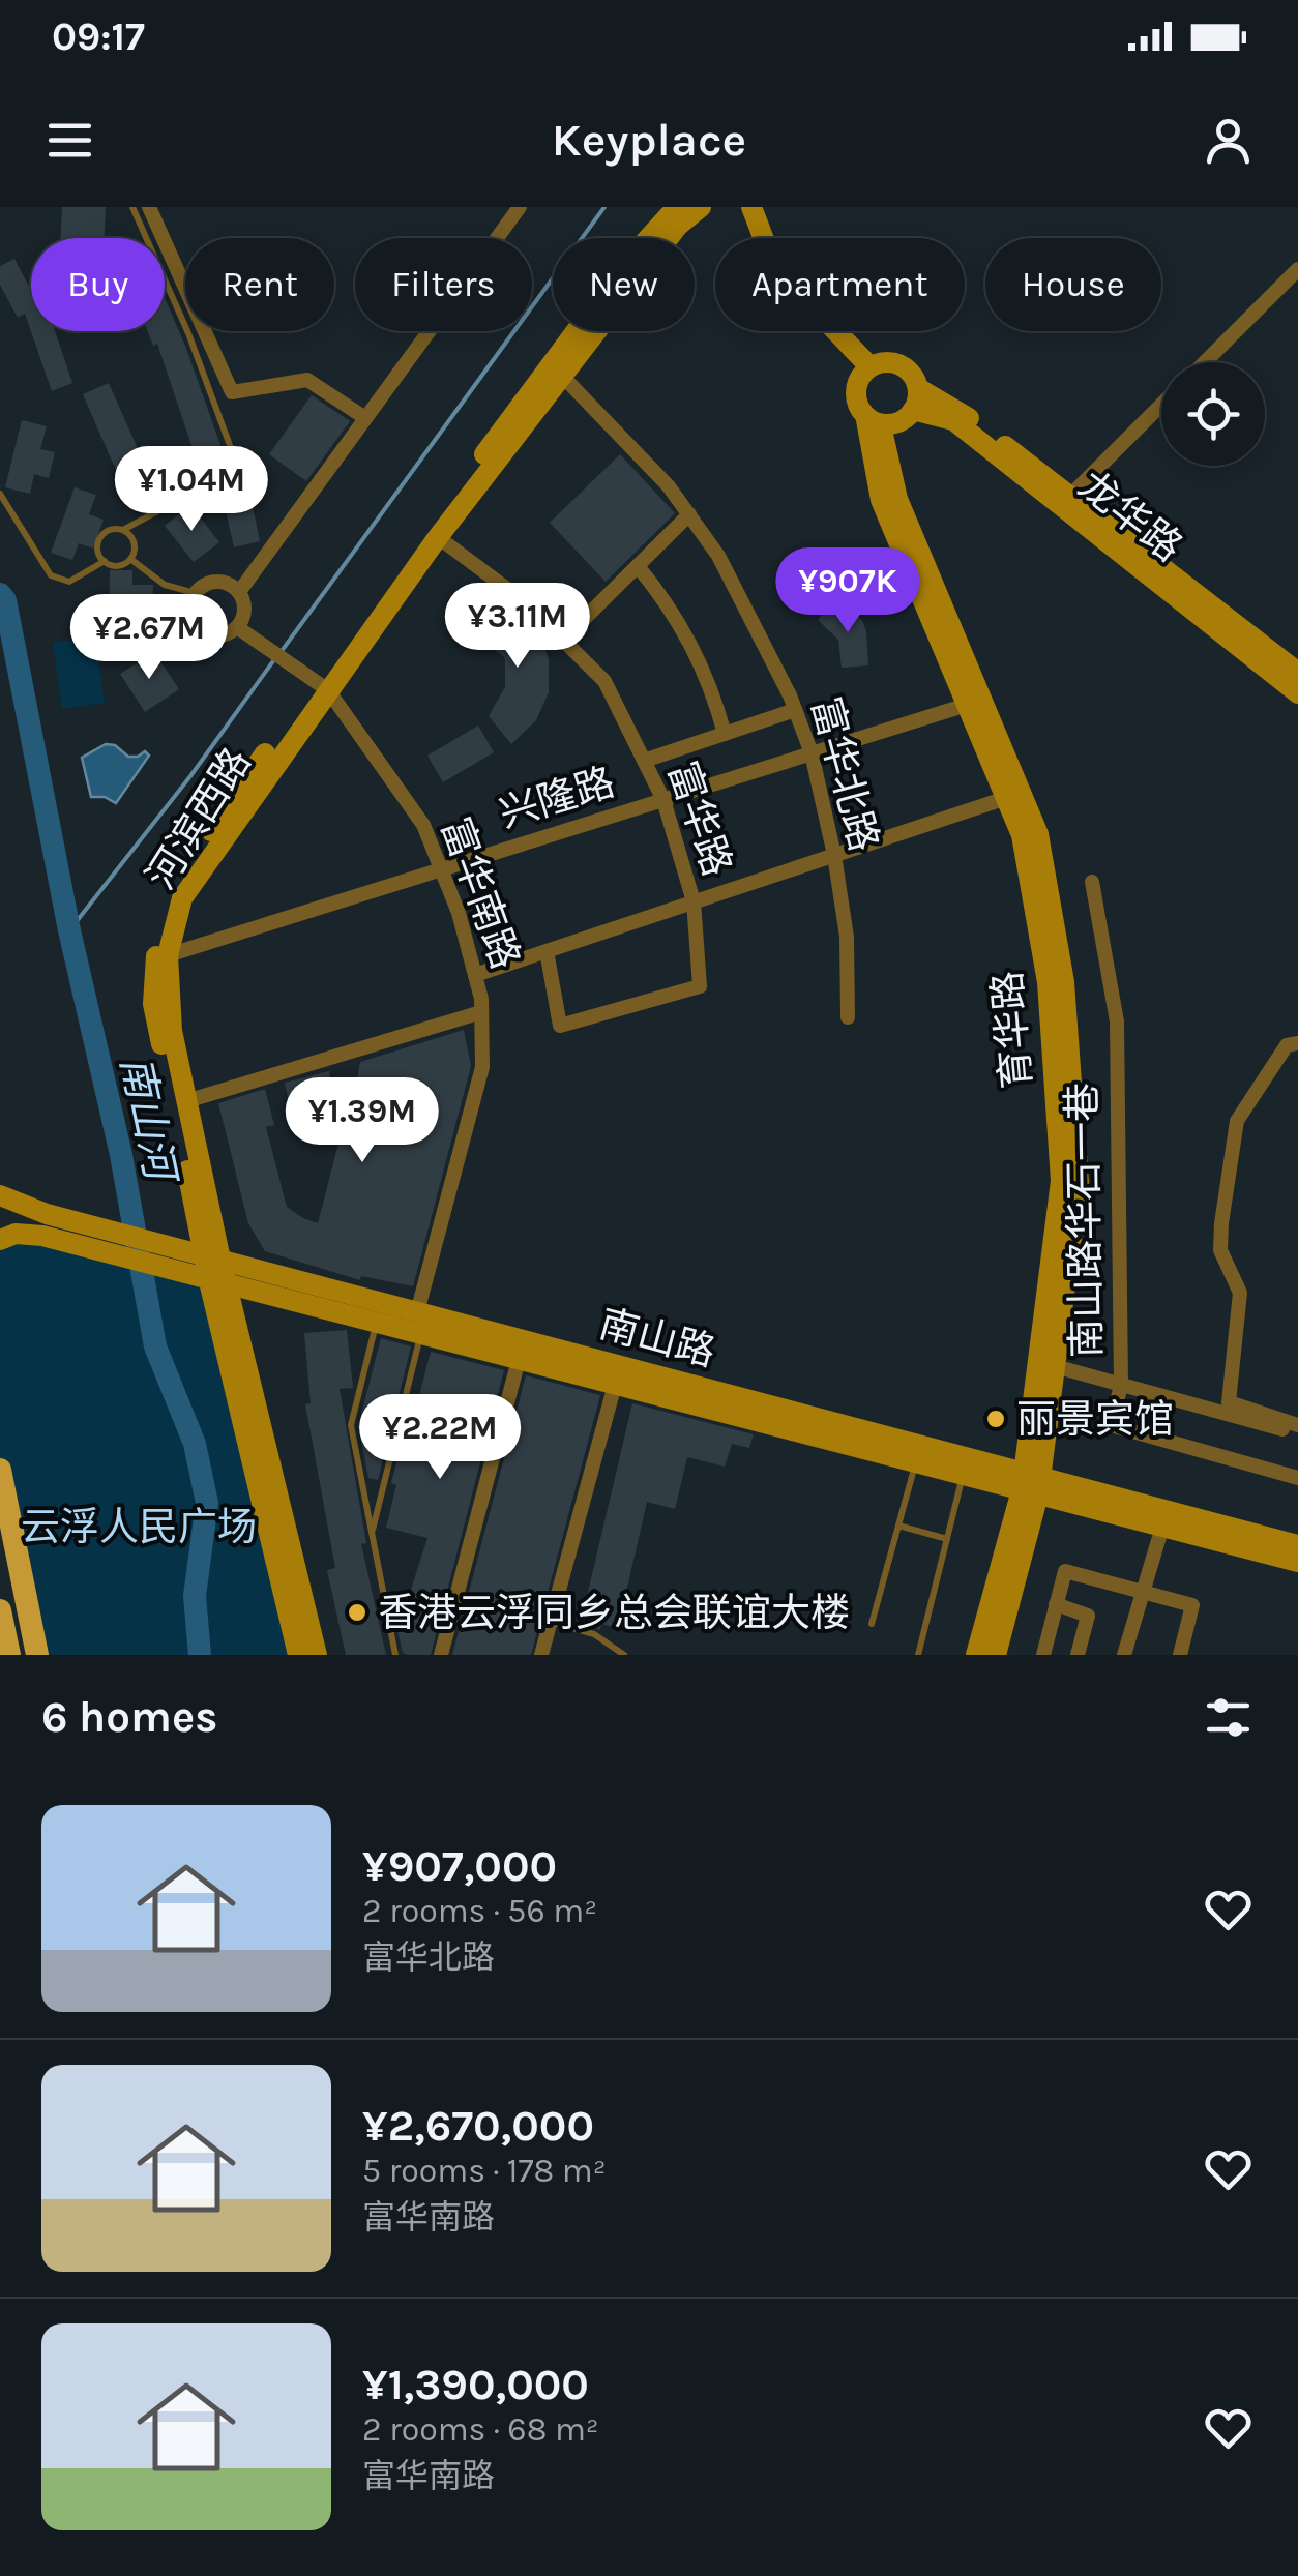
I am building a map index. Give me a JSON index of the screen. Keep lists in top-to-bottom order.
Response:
{
  "streets": {
    "street": [
      "龙华路",
      "富华北路",
      "兴隆路",
      "河滨西路",
      "富华路",
      "富华南路",
      "育华路",
      "南山路华石一巷",
      "南山路"
    ]
  },
  "crossings": [
    ["龙华路", "育华路"],
    ["富华北路", "兴隆路"],
    ["富华北路", "河滨西路"],
    ["兴隆路", "河滨西路"],
    ["兴隆路", "富华路"],
    ["兴隆路", "富华南路"],
    ["兴隆路", "育华路"],
    ["河滨西路", "富华路"],
    ["河滨西路", "富华南路"],
    ["河滨西路", "南山路"],
    ["富华南路", "南山路"],
    ["育华路", "南山路"]
  ],
  "water": ["南山河"],
  "parks": ["云浮人民广场"],
  "places": ["丽景宾馆", "香港云浮同乡总会联谊大楼"],
  "page": {
    "status": "09:17",
    "header": "Keyplace",
    "chip": [
      "Buy",
      "Rent",
      "Filters",
      "New",
      "Apartment",
      "House"
    ],
    "price": [
      "¥1.04M",
      "¥907K",
      "¥3.11M",
      "¥2.67M",
      "¥1.39M",
      "¥2.22M"
    ],
    "heading": "6 homes",
    "list": [
      {
        "name": "¥907,000",
        "note": "2 rooms · 56 m² · 富华北路"
      },
      {
        "name": "¥2,670,000",
        "note": "5 rooms · 178 m² · 富华南路"
      },
      {
        "name": "¥1,390,000",
        "note": "2 rooms · 68 m² · 富华南路"
      }
    ]
  }
}
